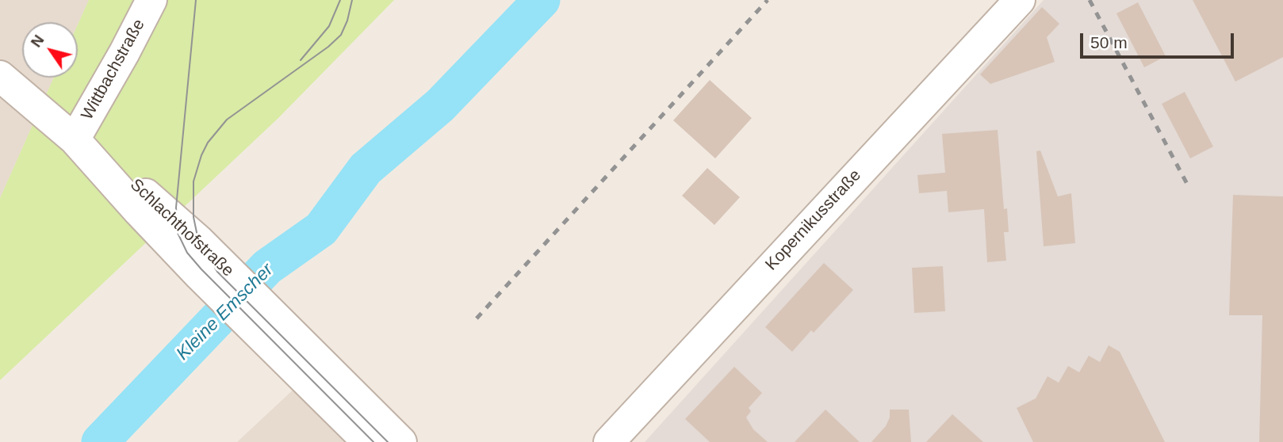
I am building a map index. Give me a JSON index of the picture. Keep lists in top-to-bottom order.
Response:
{
  "streets": {
    "street": ["Wittbachstraße", "Kopernikusstraße", "Schlachthofstraße"]
  },
  "crossings": [
    ["Wittbachstraße", "Schlachthofstraße"]
  ],
  "water": ["Kleine Emscher"],
  "scale_bar": "50 m",
  "north": "top left"
}
